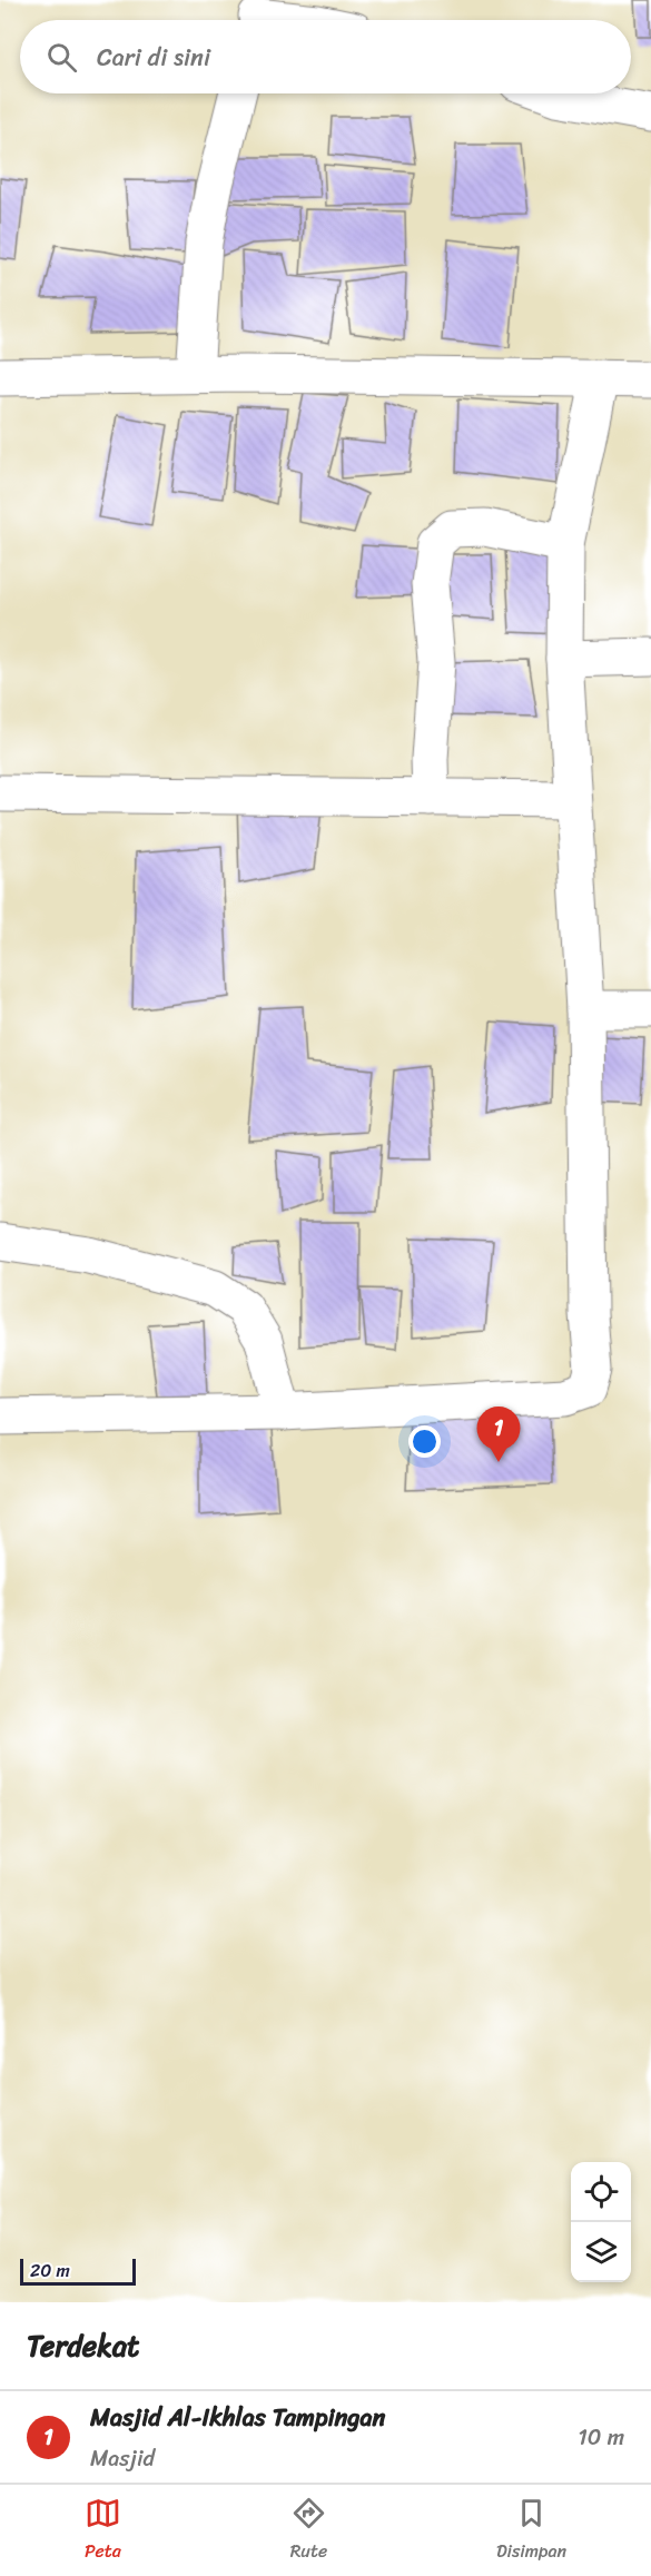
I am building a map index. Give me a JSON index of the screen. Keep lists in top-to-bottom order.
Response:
{
  "scale_bar": "20 m",
  "page": {
    "search": "Cari di sini",
    "pins": "1",
    "scale": "20 m",
    "heading": "Terdekat",
    "list": [
      {
        "mark": "1",
        "name": "Masjid Al-Ikhlas Tampingan",
        "note": "Masjid",
        "value": "10 m"
      }
    ],
    "nav": ["Peta", "Rute", "Disimpan"]
  }
}
